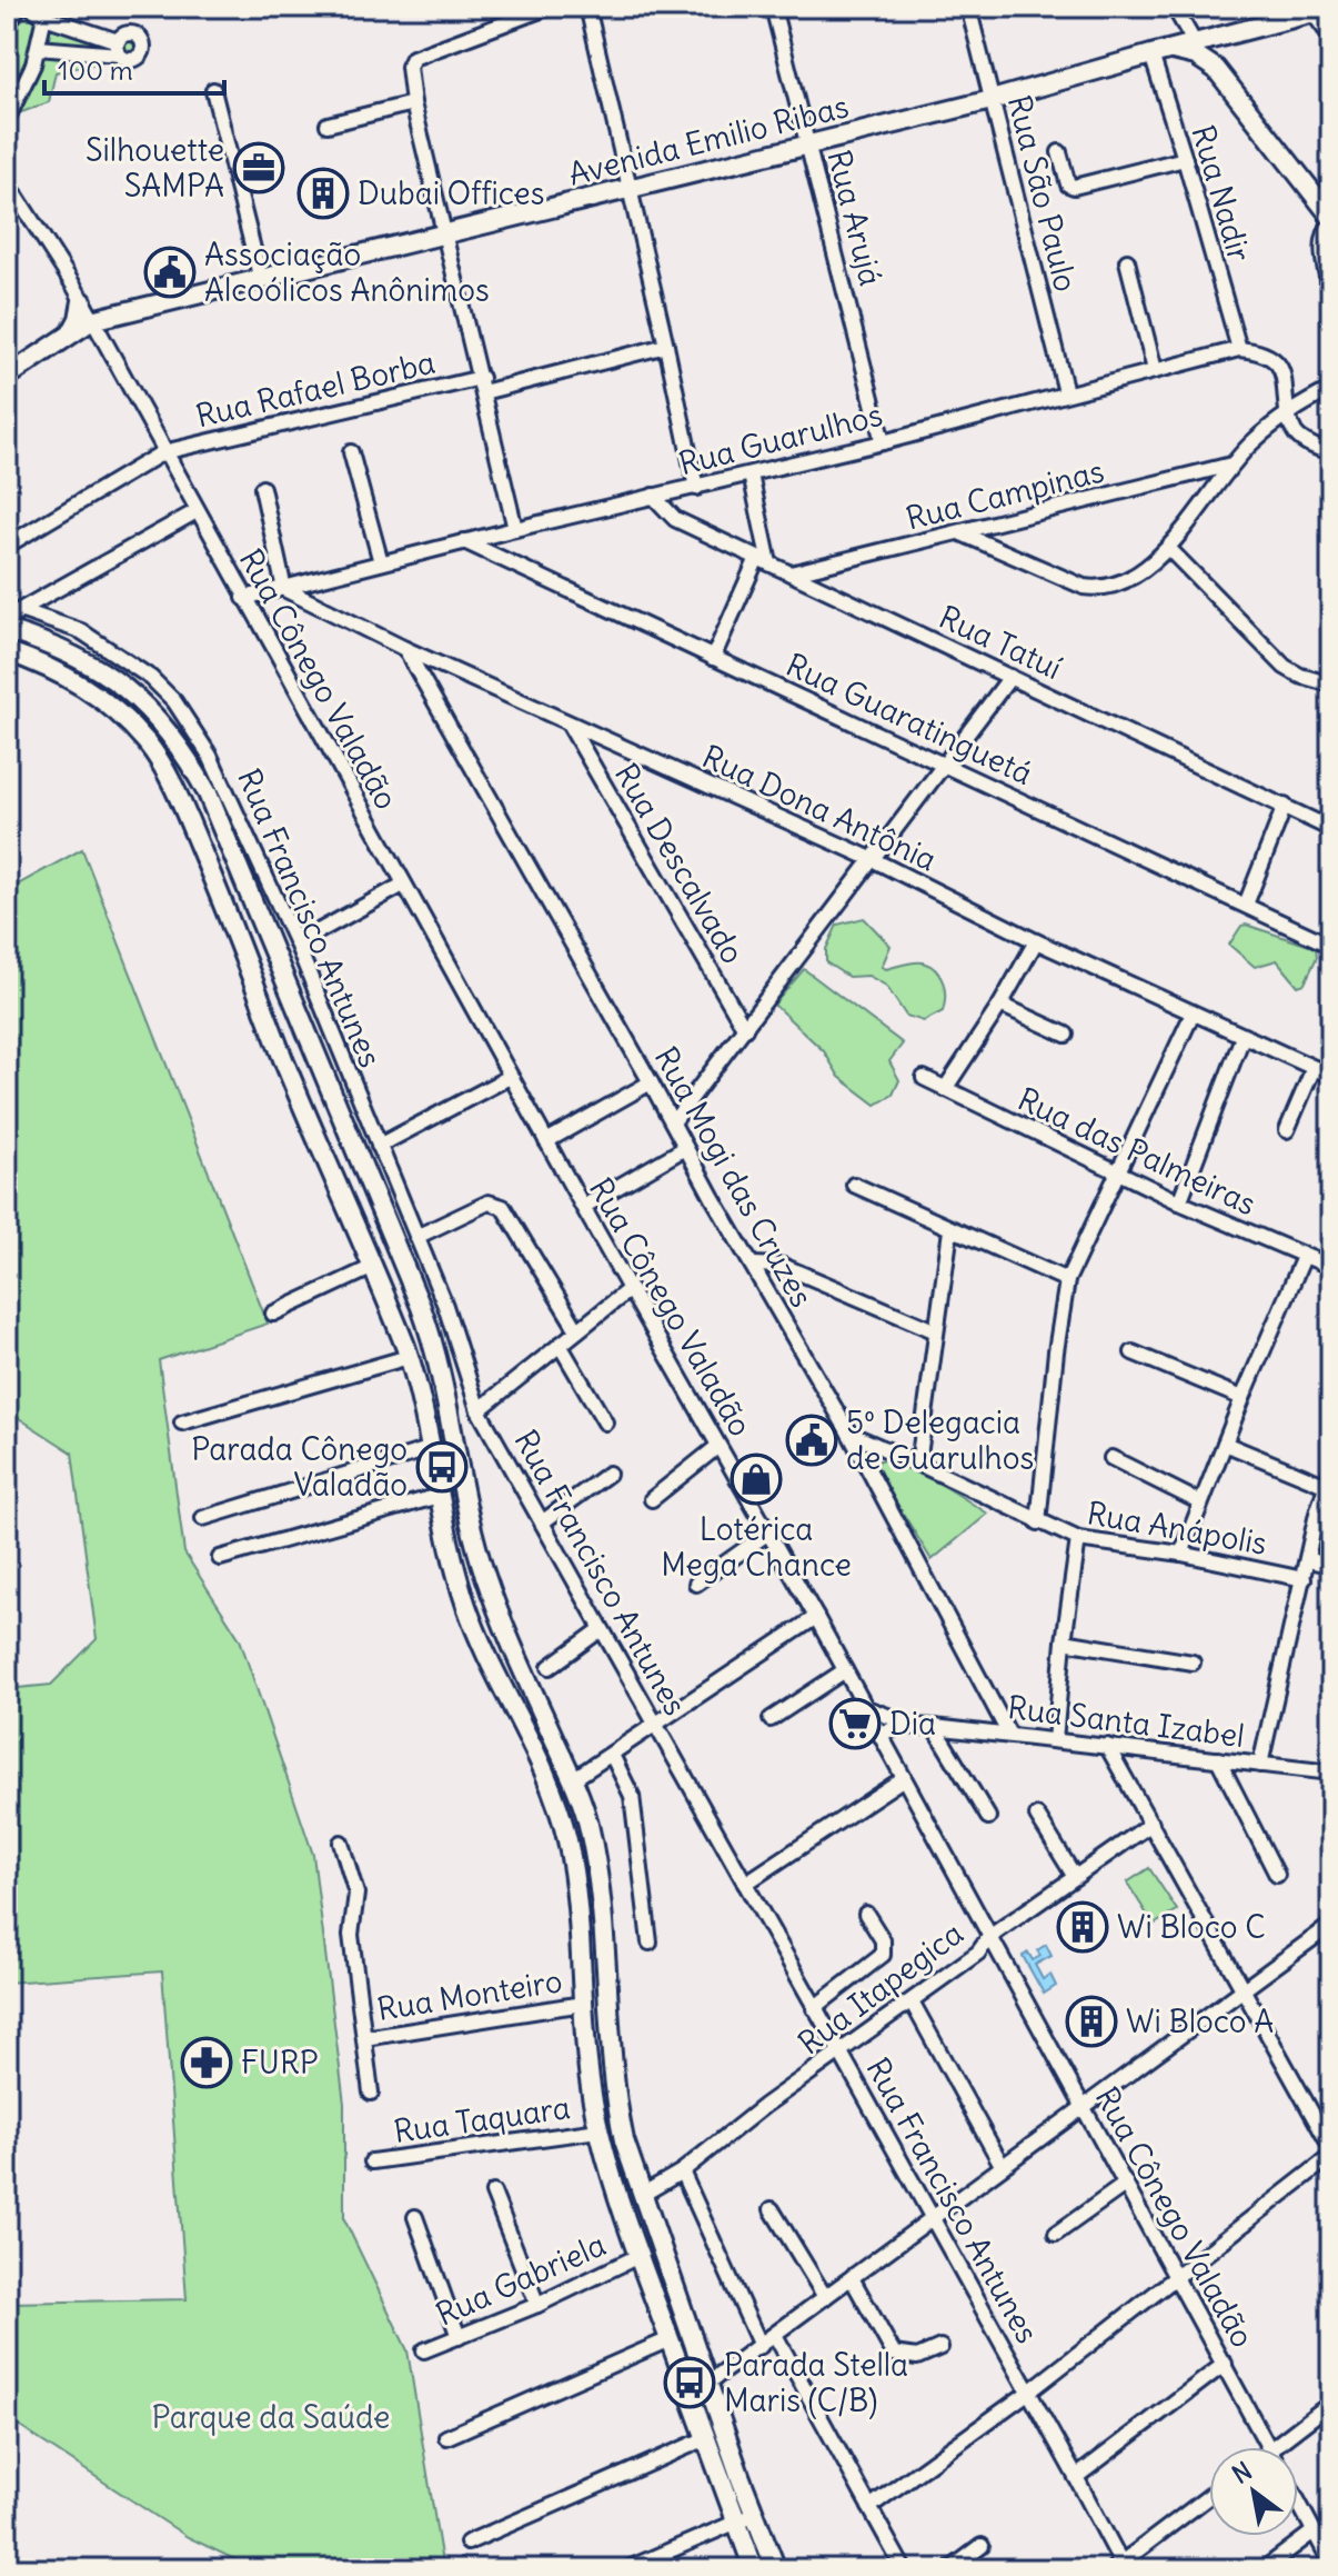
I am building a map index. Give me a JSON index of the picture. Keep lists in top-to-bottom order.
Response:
{
  "streets": {
    "main road": ["Avenida Emilio Ribas"],
    "street": [
      "Rua São Paulo",
      "Rua Nadir",
      "Rua Arujá",
      "Rua Rafael Borba",
      "Rua Guarulhos",
      "Rua Campinas",
      "Rua Tatuí",
      "Rua Cônego Valadão",
      "Rua Guaratinguetá",
      "Rua Dona Antônia",
      "Rua Descalvado",
      "Rua Francisco Antunes",
      "Rua das Palmeiras",
      "Rua Mogi das Cruzes",
      "Rua Anápolis",
      "Rua Santa Izabel",
      "Rua Itapegica",
      "Rua Monteiro",
      "Rua Taquara",
      "Rua Gabriela"
    ]
  },
  "crossings": [
    ["Avenida Emilio Ribas", "Rua São Paulo"],
    ["Avenida Emilio Ribas", "Rua Nadir"],
    ["Avenida Emilio Ribas", "Rua Arujá"],
    ["Avenida Emilio Ribas", "Rua Cônego Valadão"],
    ["Rua São Paulo", "Rua Guarulhos"],
    ["Rua Nadir", "Rua Guarulhos"],
    ["Rua Arujá", "Rua Guarulhos"],
    ["Rua Rafael Borba", "Rua Cônego Valadão"],
    ["Rua Guarulhos", "Rua Tatuí"],
    ["Rua Guarulhos", "Rua Cônego Valadão"],
    ["Rua Guarulhos", "Rua Guaratinguetá"],
    ["Rua Guarulhos", "Rua Dona Antônia"],
    ["Rua Campinas", "Rua Tatuí"],
    ["Rua Cônego Valadão", "Rua Santa Izabel"],
    ["Rua Cônego Valadão", "Rua Itapegica"],
    ["Rua Dona Antônia", "Rua Descalvado"],
    ["Rua Dona Antônia", "Rua Mogi das Cruzes"],
    ["Rua Francisco Antunes", "Rua Itapegica"],
    ["Rua Mogi das Cruzes", "Rua Anápolis"],
    ["Rua Mogi das Cruzes", "Rua Santa Izabel"]
  ],
  "parks": ["Parque da Saúde"],
  "places": {
    "office": ["Silhouette SAMPA"],
    "building": ["Dubai Offices", "Wi Bloco C", "Wi Bloco A"],
    "public building": ["Associação Alcoólicos Anônimos", "5º Delegacia de Guarulhos"],
    "bus stop": ["Parada Cônego Valadão", "Parada Stella Maris (C/B)"],
    "shop": ["Lotérica Mega Chance"],
    "supermarket": ["Dia"],
    "pharmacy": ["FURP"]
  },
  "scale_bar": "100 m",
  "north": "top left"
}
